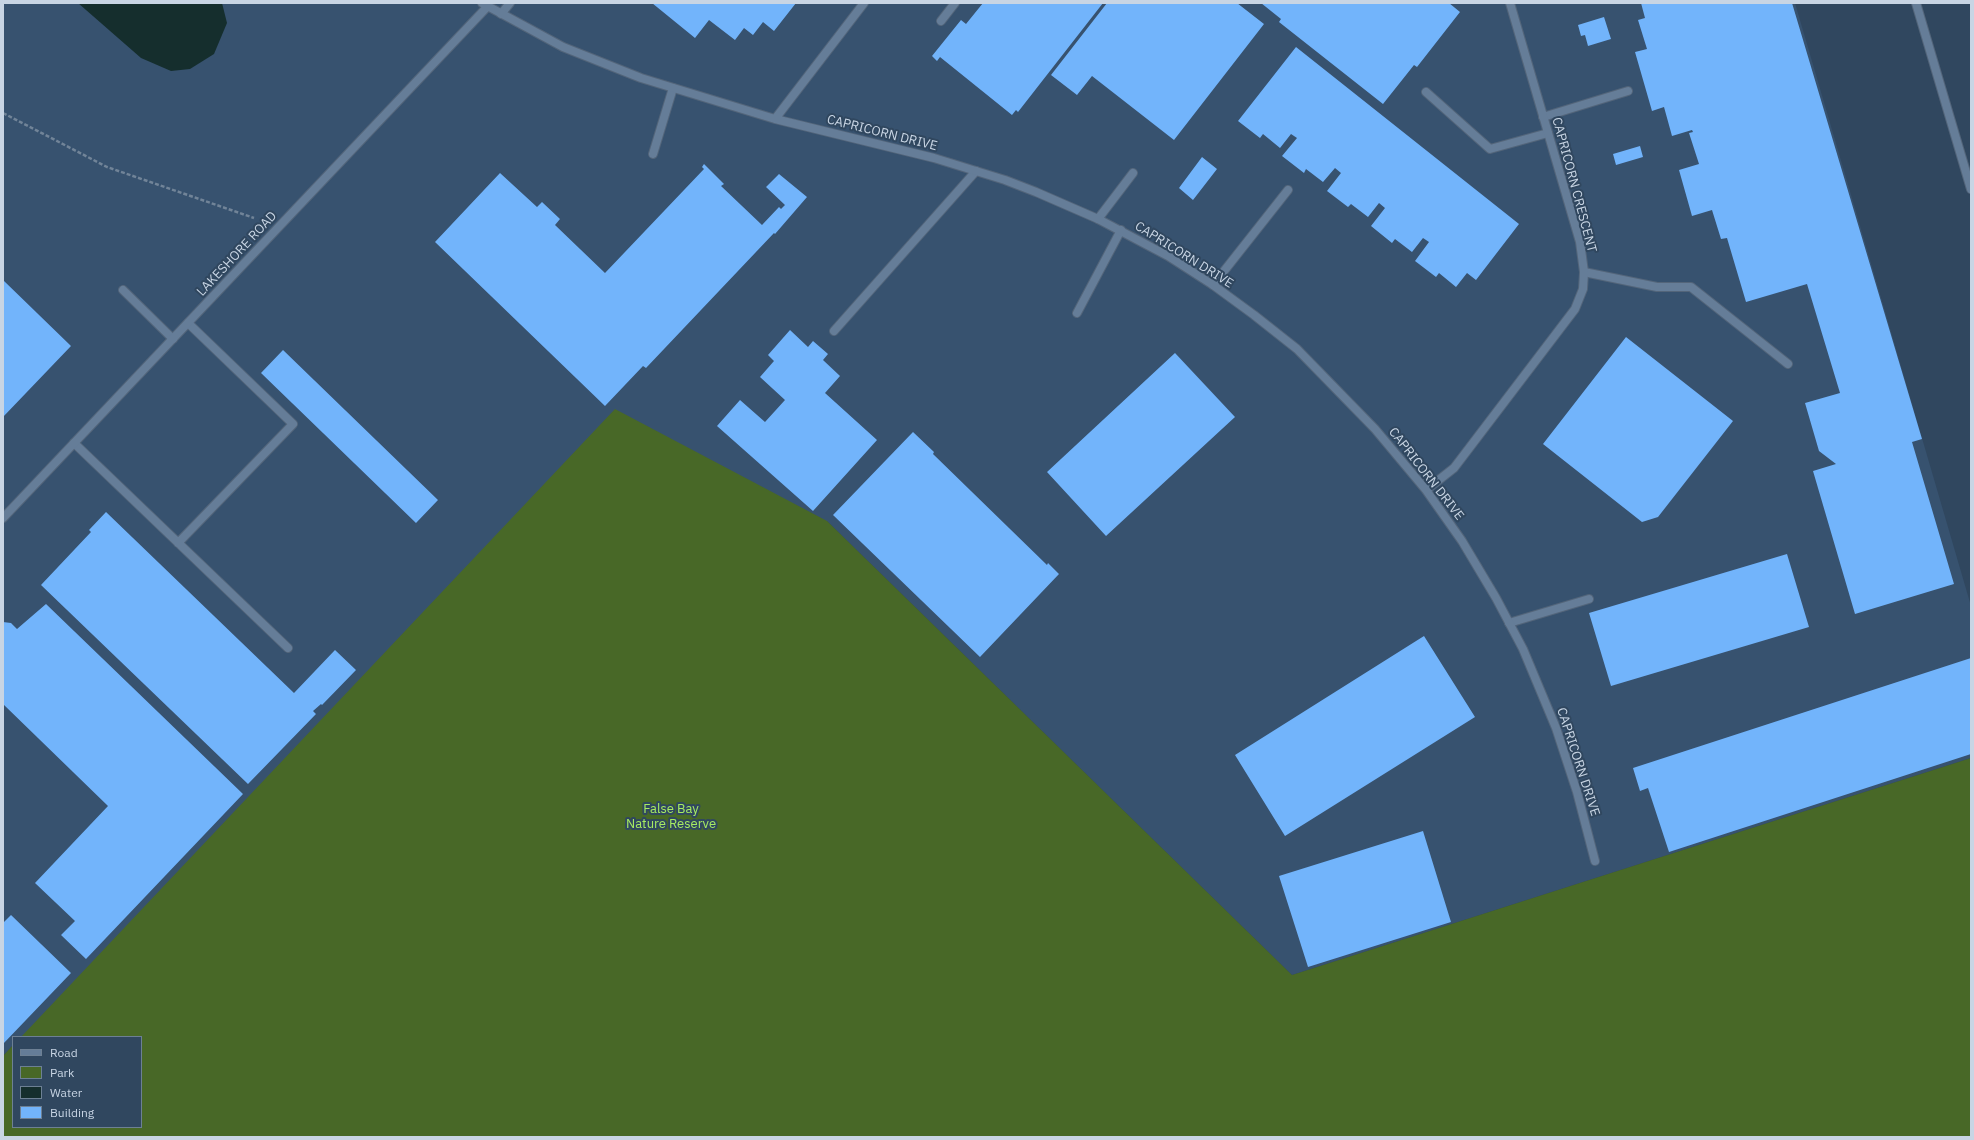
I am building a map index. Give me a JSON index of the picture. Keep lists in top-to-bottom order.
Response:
{
  "streets": {
    "street": ["CAPRICORN DRIVE", "CAPRICORN CRESCENT", "LAKESHORE ROAD"]
  },
  "crossings": [
    ["CAPRICORN DRIVE", "CAPRICORN CRESCENT"],
    ["CAPRICORN DRIVE", "LAKESHORE ROAD"]
  ],
  "parks": ["False Bay Nature Reserve"],
  "legend": [
    "Road",
    "Park",
    "Water",
    "Building"
  ]
}
